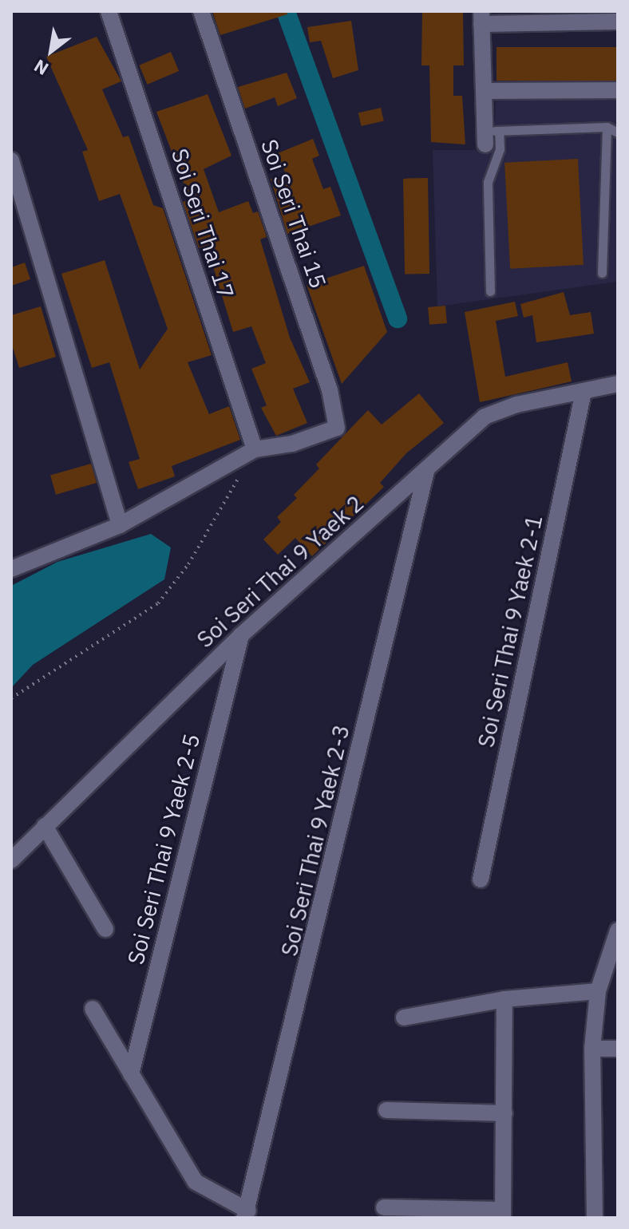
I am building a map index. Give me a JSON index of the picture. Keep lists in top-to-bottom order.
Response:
{
  "streets": {
    "street": [
      "Soi Seri Thai 15",
      "Soi Seri Thai 17",
      "Soi Seri Thai 9 Yaek 2",
      "Soi Seri Thai 9 Yaek 2-1",
      "Soi Seri Thai 9 Yaek 2-3",
      "Soi Seri Thai 9 Yaek 2-5"
    ]
  },
  "crossings": [
    ["Soi Seri Thai 15", "Soi Seri Thai 17"],
    ["Soi Seri Thai 9 Yaek 2", "Soi Seri Thai 9 Yaek 2-1"],
    ["Soi Seri Thai 9 Yaek 2", "Soi Seri Thai 9 Yaek 2-3"],
    ["Soi Seri Thai 9 Yaek 2", "Soi Seri Thai 9 Yaek 2-5"]
  ],
  "north": "bottom left"
}
